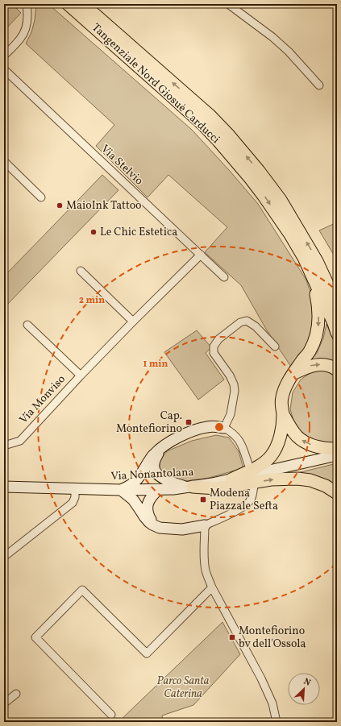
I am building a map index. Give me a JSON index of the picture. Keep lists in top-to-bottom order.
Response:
{
  "streets": {
    "highway": ["Tangenziale Nord Giosuè Carducci"],
    "main road": ["Via Nonantolana"],
    "street": ["Via Stelvio", "Via Monviso"]
  },
  "crossings": [
    ["Via Stelvio", "Via Monviso"]
  ],
  "parks": ["Parco Santa Caterina"],
  "places": {
    "other": ["MaioInk Tattoo", "Le Chic Estetica"],
    "transit": ["Cap. Montefiorino", "Modena Piazzale Sefta", "Montefiorino bv dell'Ossola"]
  },
  "north": "top right",
  "rings": ["2 min", "1 min"]
}
